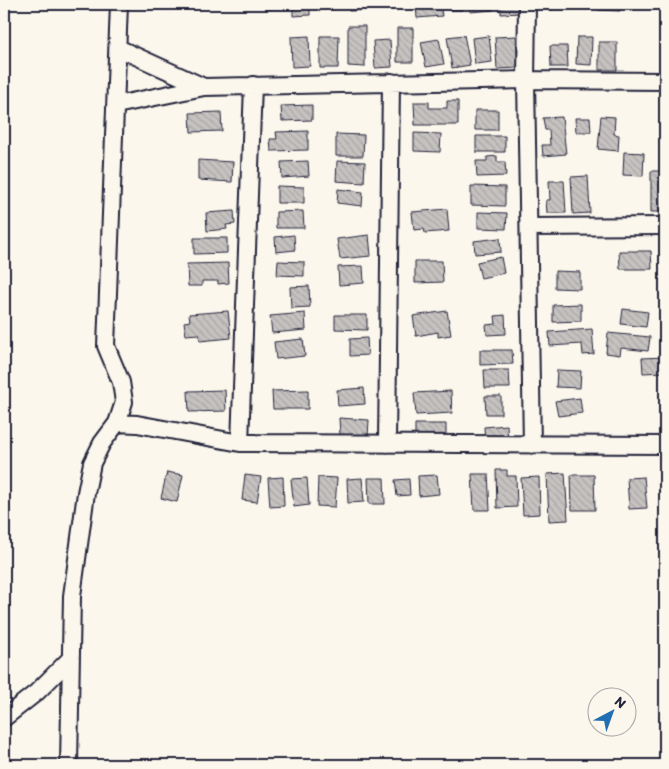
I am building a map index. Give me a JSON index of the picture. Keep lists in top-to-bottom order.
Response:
{
  "north": "top right"
}
